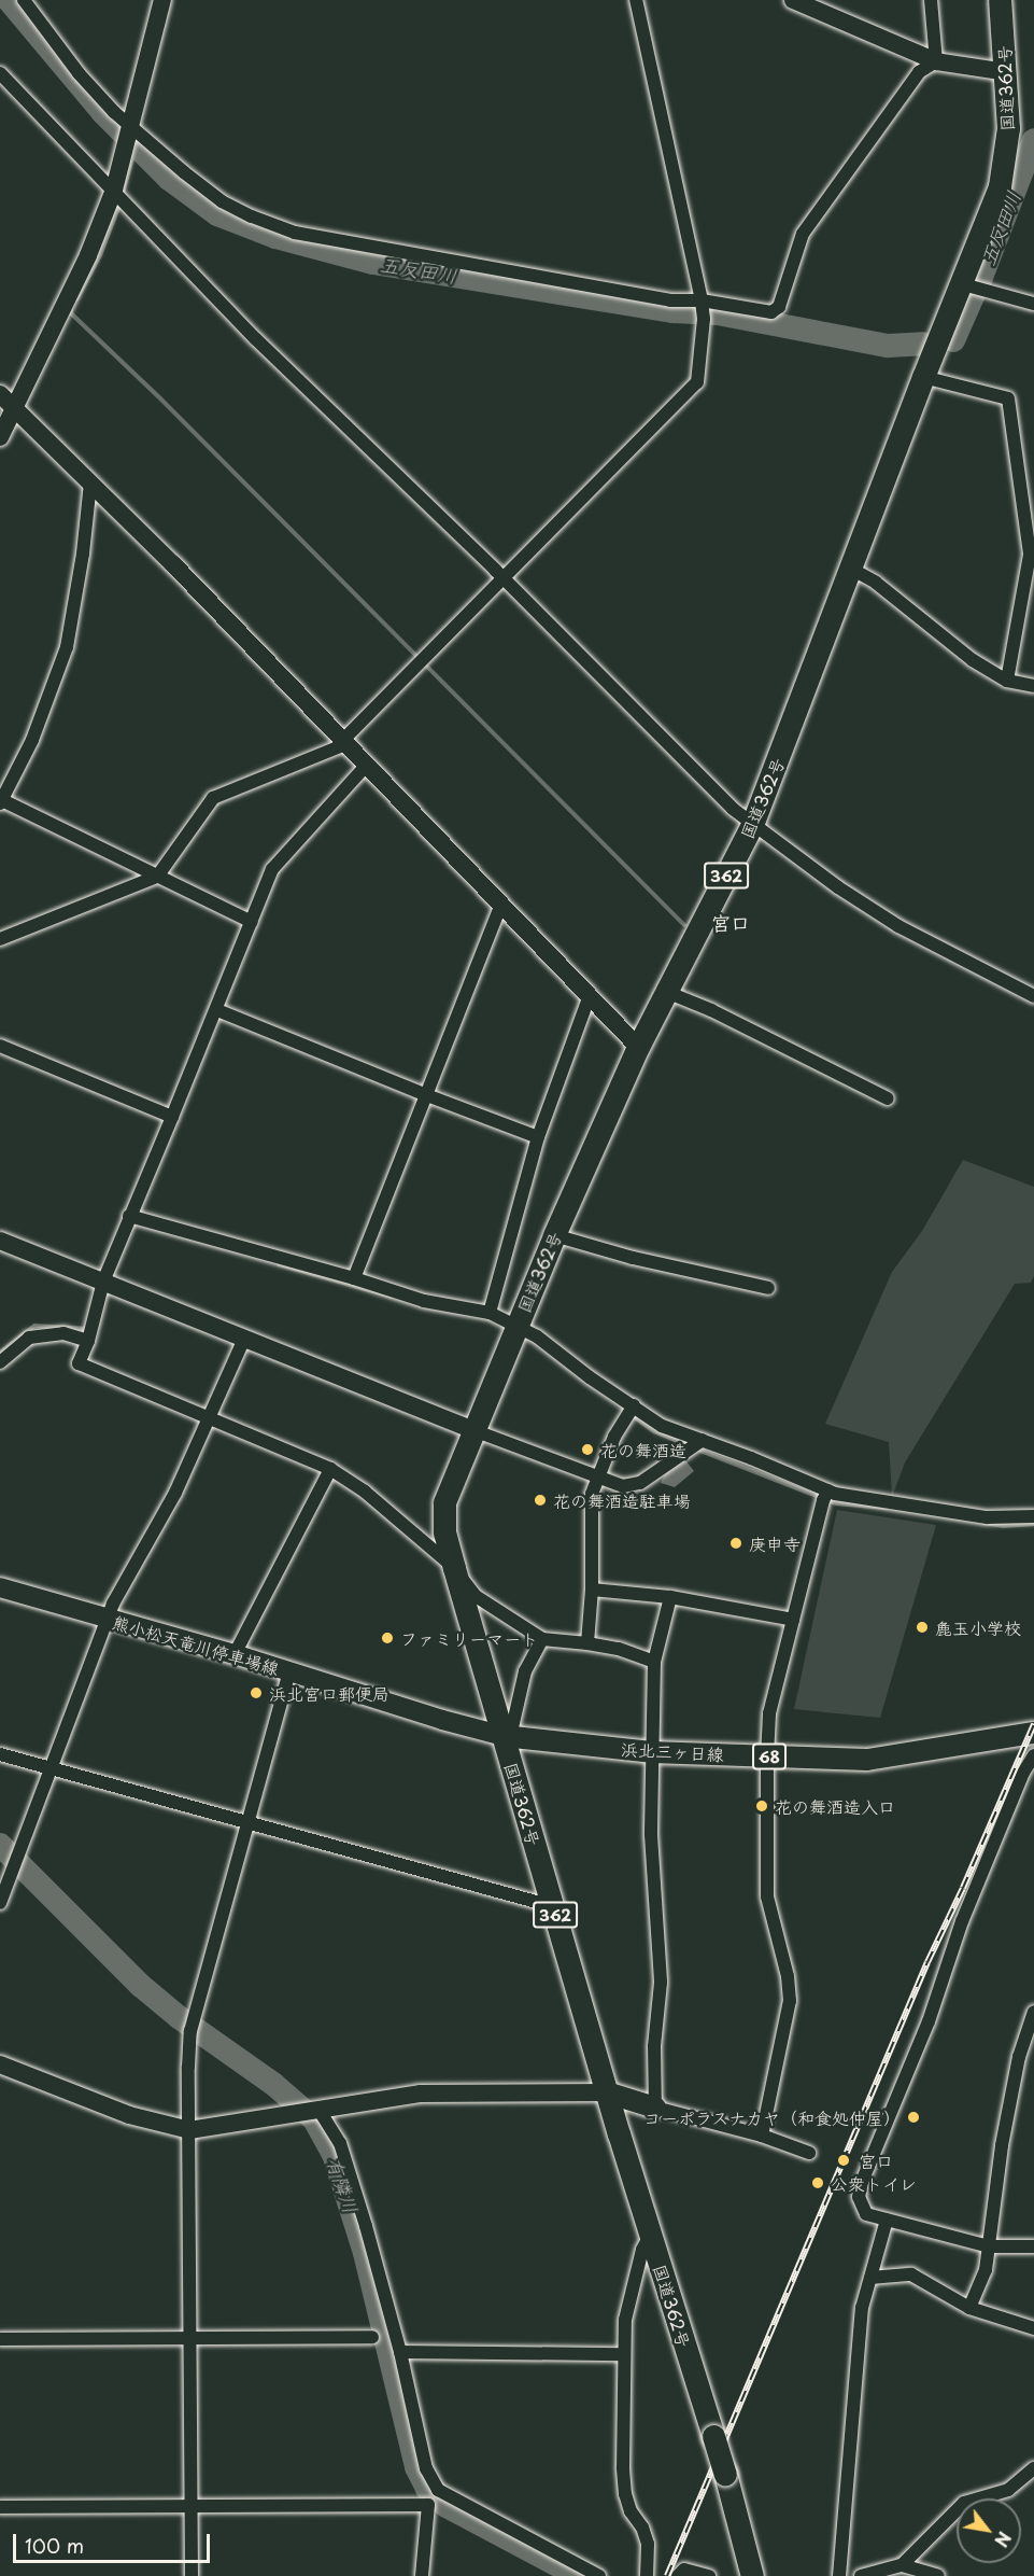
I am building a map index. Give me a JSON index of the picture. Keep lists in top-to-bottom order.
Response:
{
  "streets": {
    "highway": ["国道362号", "362"],
    "main road": ["熊小松天竜川停車場線", "浜北三ヶ日線", "68"]
  },
  "crossings": [
    ["国道362号", "熊小松天竜川停車場線"],
    ["国道362号", "浜北三ヶ日線"],
    ["熊小松天竜川停車場線", "浜北三ヶ日線"]
  ],
  "districts": ["宮口"],
  "water": ["五反田川", "有隣川"],
  "places": [
    "花の舞酒造",
    "花の舞酒造駐車場",
    "庚申寺",
    "麁玉小学校",
    "ファミリーマート",
    "浜北宮口郵便局",
    "花の舞酒造入口",
    "コーポラスナカヤ（和食処仲屋）",
    "宮口",
    "公衆トイレ"
  ],
  "scale_bar": "100 m",
  "north": "bottom right"
}
